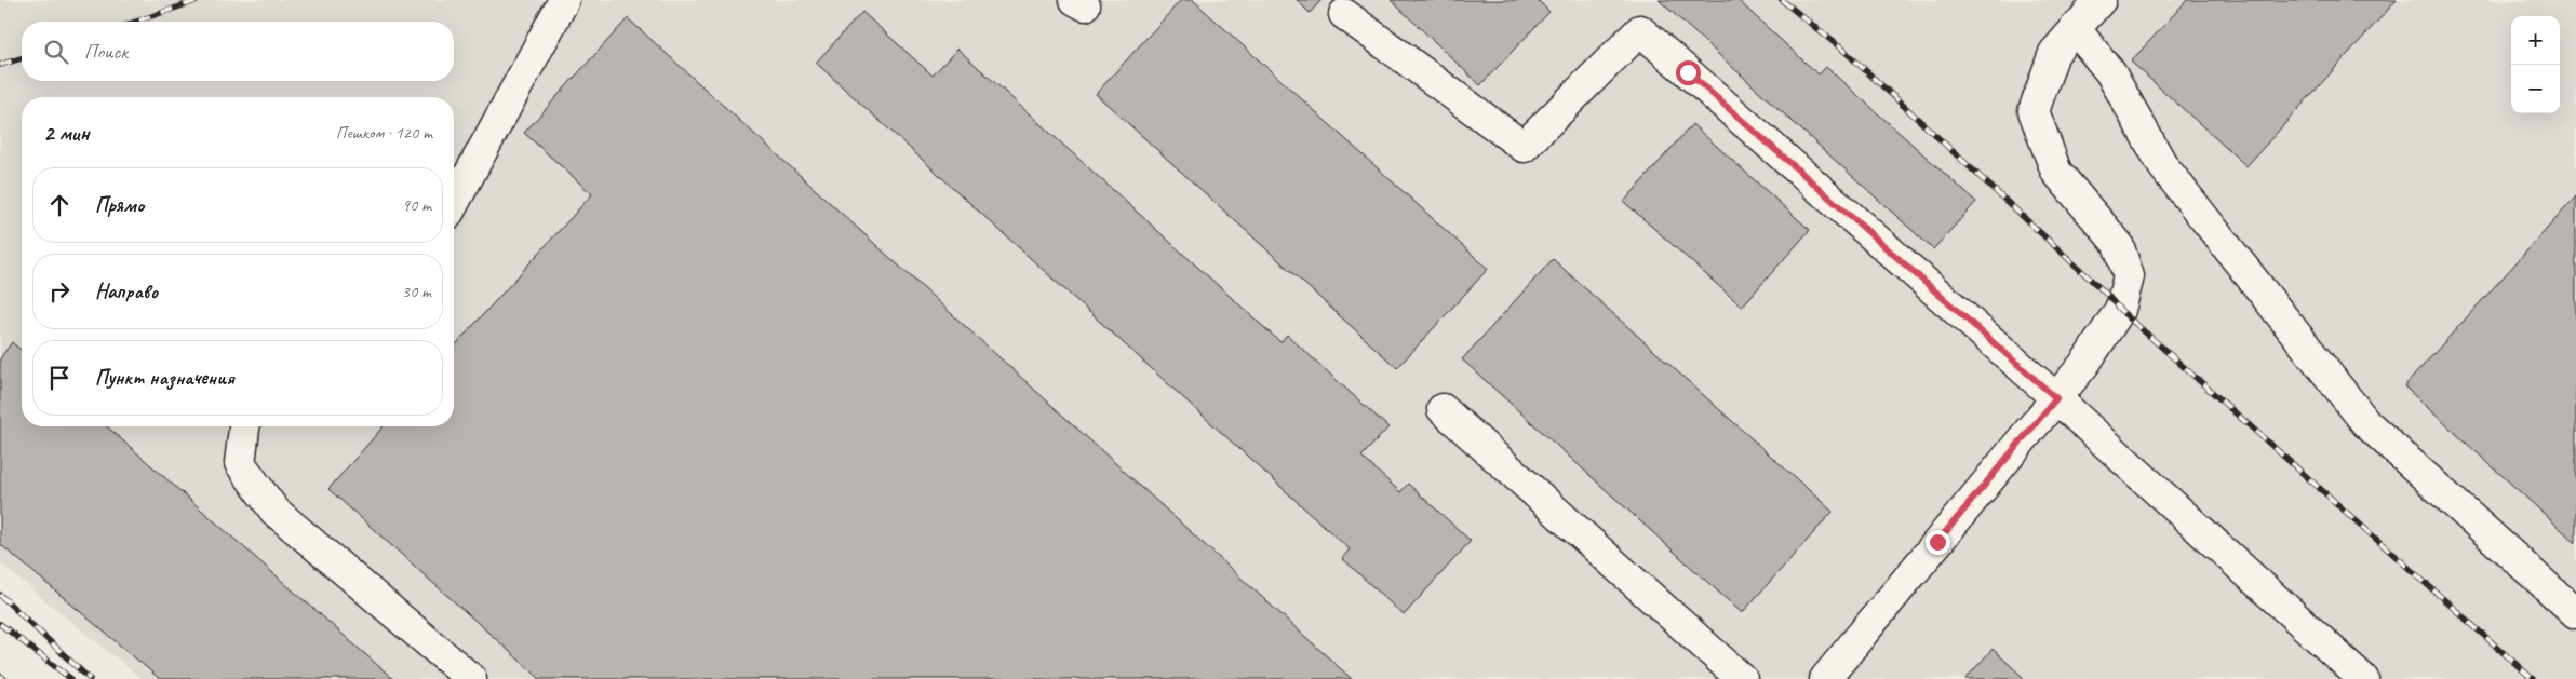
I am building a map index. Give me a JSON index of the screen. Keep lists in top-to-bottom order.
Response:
{
  "page": {
    "map_buttons": ["+", "−"],
    "search": "Поиск",
    "heading": ["2 мин", "Пешком · 120 m"],
    "list": [
      ["Прямо", "90 m"],
      ["Направо", "30 m"],
      "Пункт назначения"
    ]
  }
}
